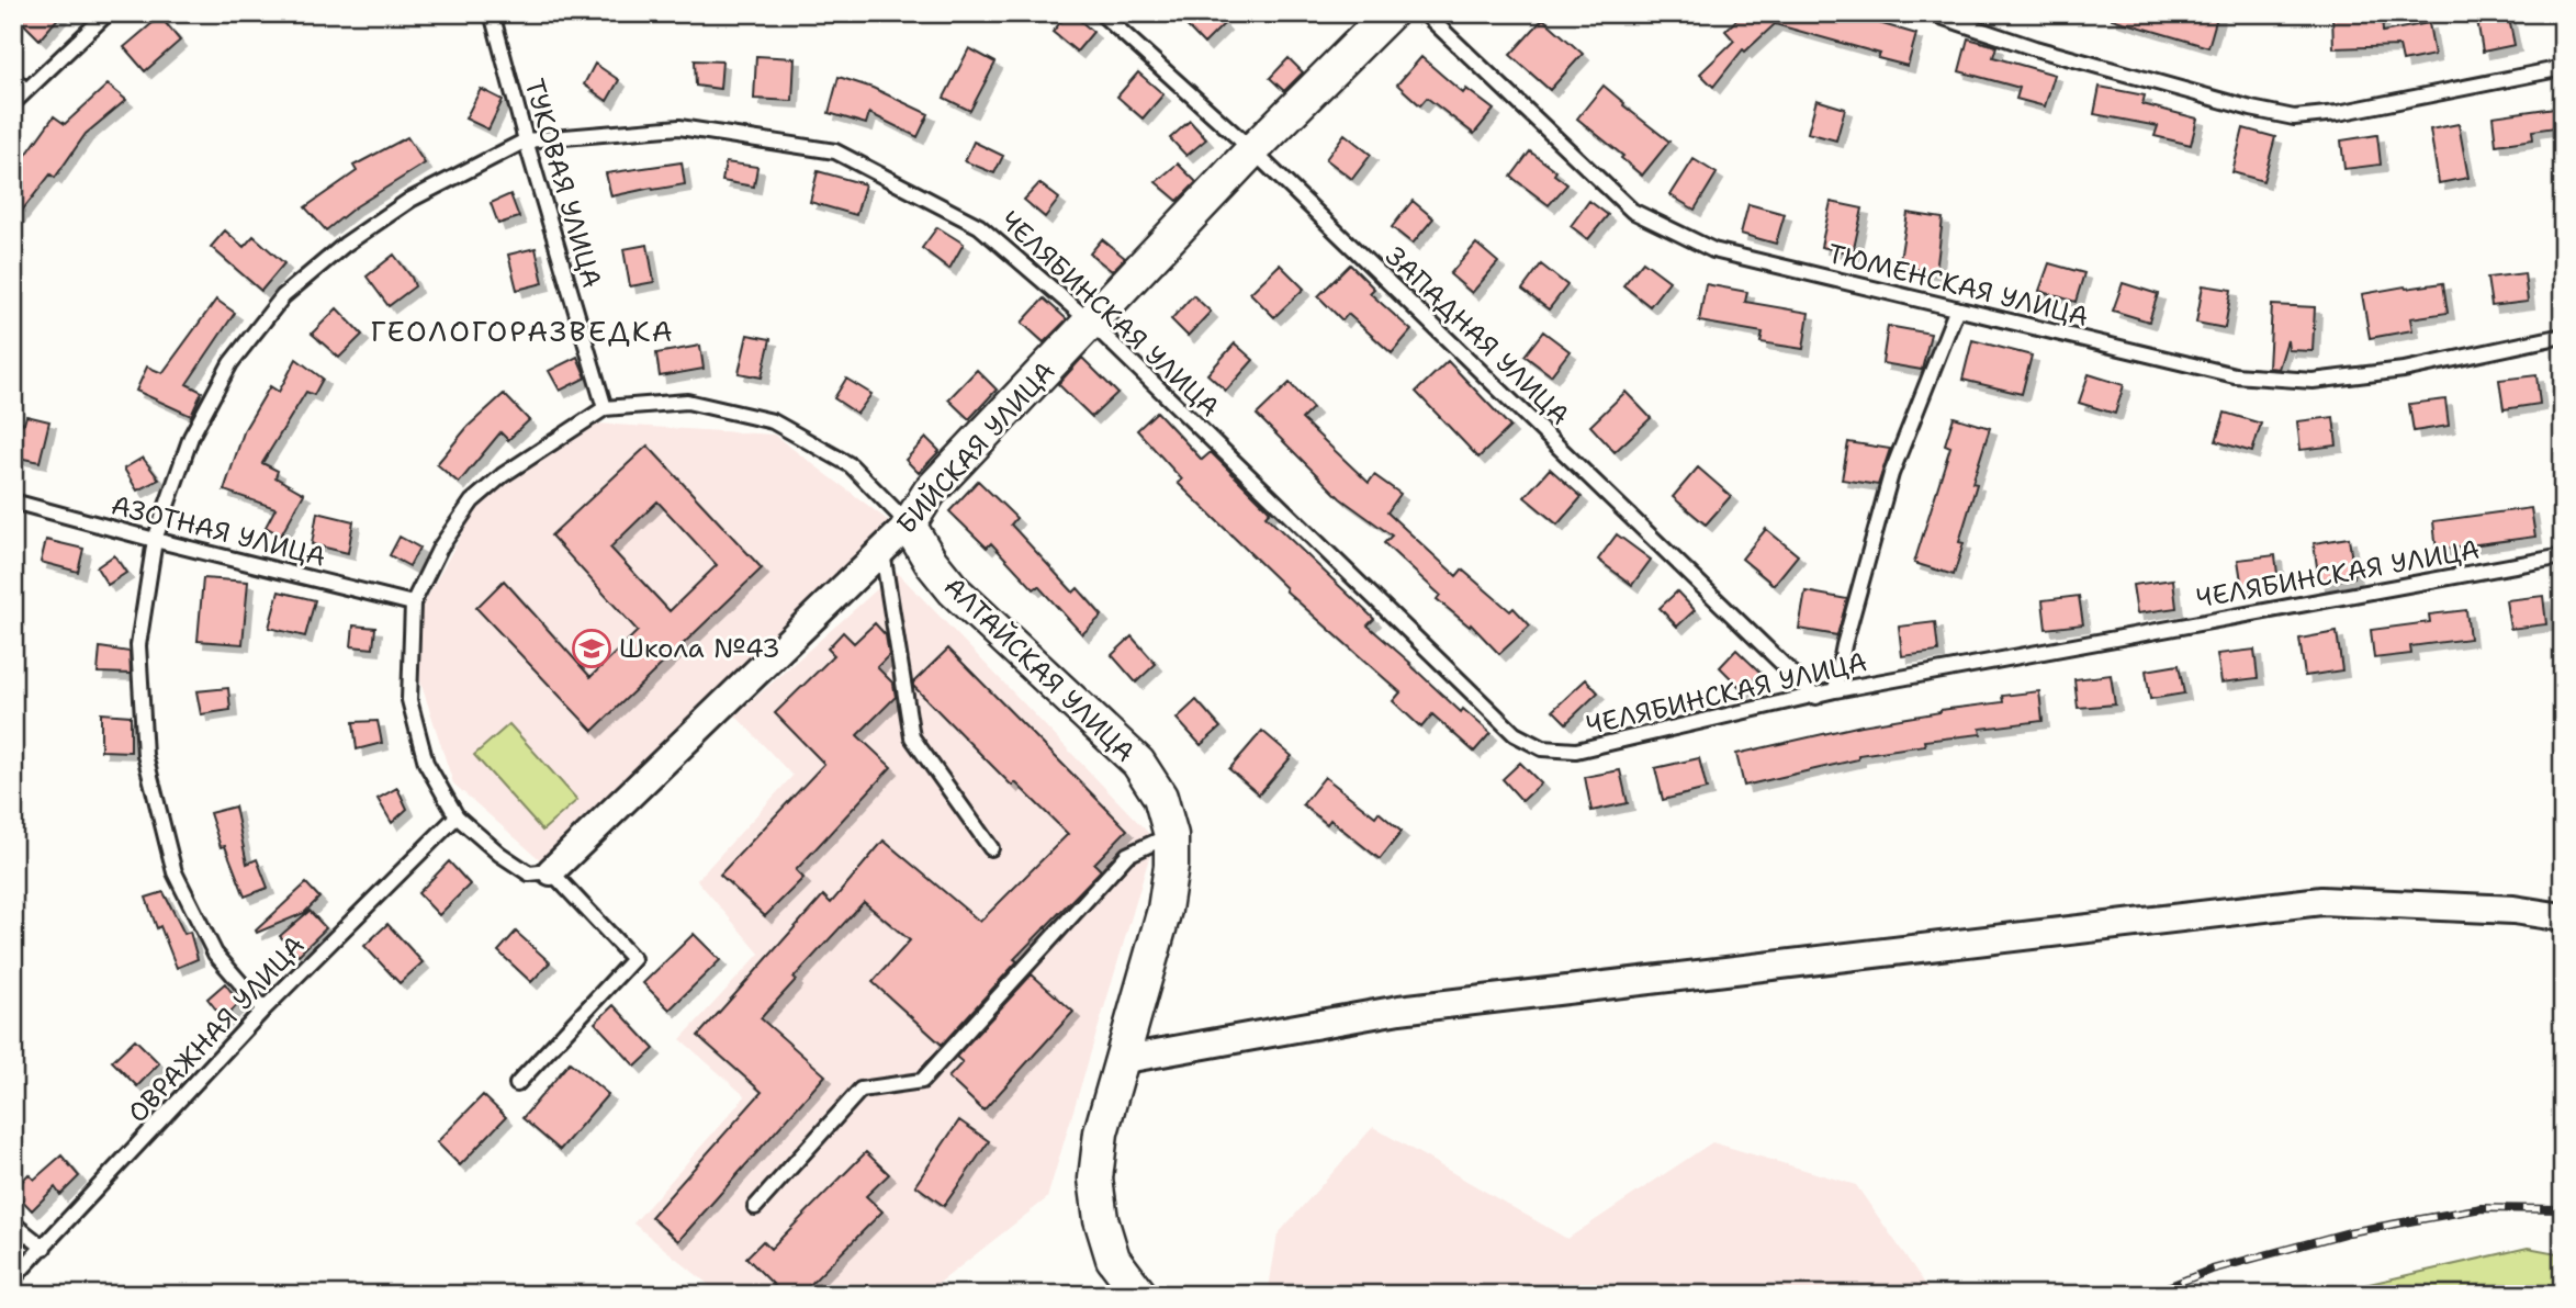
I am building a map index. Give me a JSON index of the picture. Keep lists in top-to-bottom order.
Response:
{
  "streets": {
    "street": ["БИЙСКАЯ УЛИЦА", "АЛТАЙСКАЯ УЛИЦА"],
    "lane": [
      "ТУКОВАЯ УЛИЦА",
      "ТЮМЕНСКАЯ УЛИЦА",
      "ЧЕЛЯБИНСКАЯ УЛИЦА",
      "ЗАПАДНАЯ УЛИЦА",
      "АЗОТНАЯ УЛИЦА",
      "ОВРАЖНАЯ УЛИЦА"
    ]
  },
  "crossings": [
    ["ТУКОВАЯ УЛИЦА", "ЧЕЛЯБИНСКАЯ УЛИЦА"],
    ["ТУКОВАЯ УЛИЦА", "АЛТАЙСКАЯ УЛИЦА"],
    ["ЧЕЛЯБИНСКАЯ УЛИЦА", "ЗАПАДНАЯ УЛИЦА"],
    ["ЧЕЛЯБИНСКАЯ УЛИЦА", "БИЙСКАЯ УЛИЦА"],
    ["ЧЕЛЯБИНСКАЯ УЛИЦА", "АЗОТНАЯ УЛИЦА"],
    ["ЧЕЛЯБИНСКАЯ УЛИЦА", "ОВРАЖНАЯ УЛИЦА"],
    ["ЗАПАДНАЯ УЛИЦА", "БИЙСКАЯ УЛИЦА"],
    ["БИЙСКАЯ УЛИЦА", "АЛТАЙСКАЯ УЛИЦА"],
    ["АЗОТНАЯ УЛИЦА", "АЛТАЙСКАЯ УЛИЦА"],
    ["АЛТАЙСКАЯ УЛИЦА", "ОВРАЖНАЯ УЛИЦА"]
  ],
  "districts": ["ГЕОЛОГОРАЗВЕДКА"],
  "places": {
    "school or university": ["Школа №43"]
  }
}
